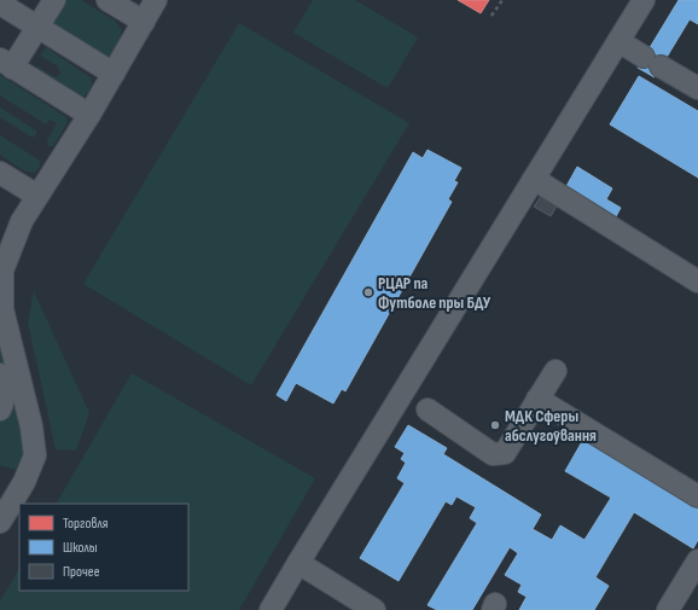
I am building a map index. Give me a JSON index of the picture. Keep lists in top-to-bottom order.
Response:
{
  "places": ["РЦАР па Футболе пры БДУ", "МДК Сферы абслугоўвання"],
  "legend": ["Торговля", "Школы", "Прочее"]
}
